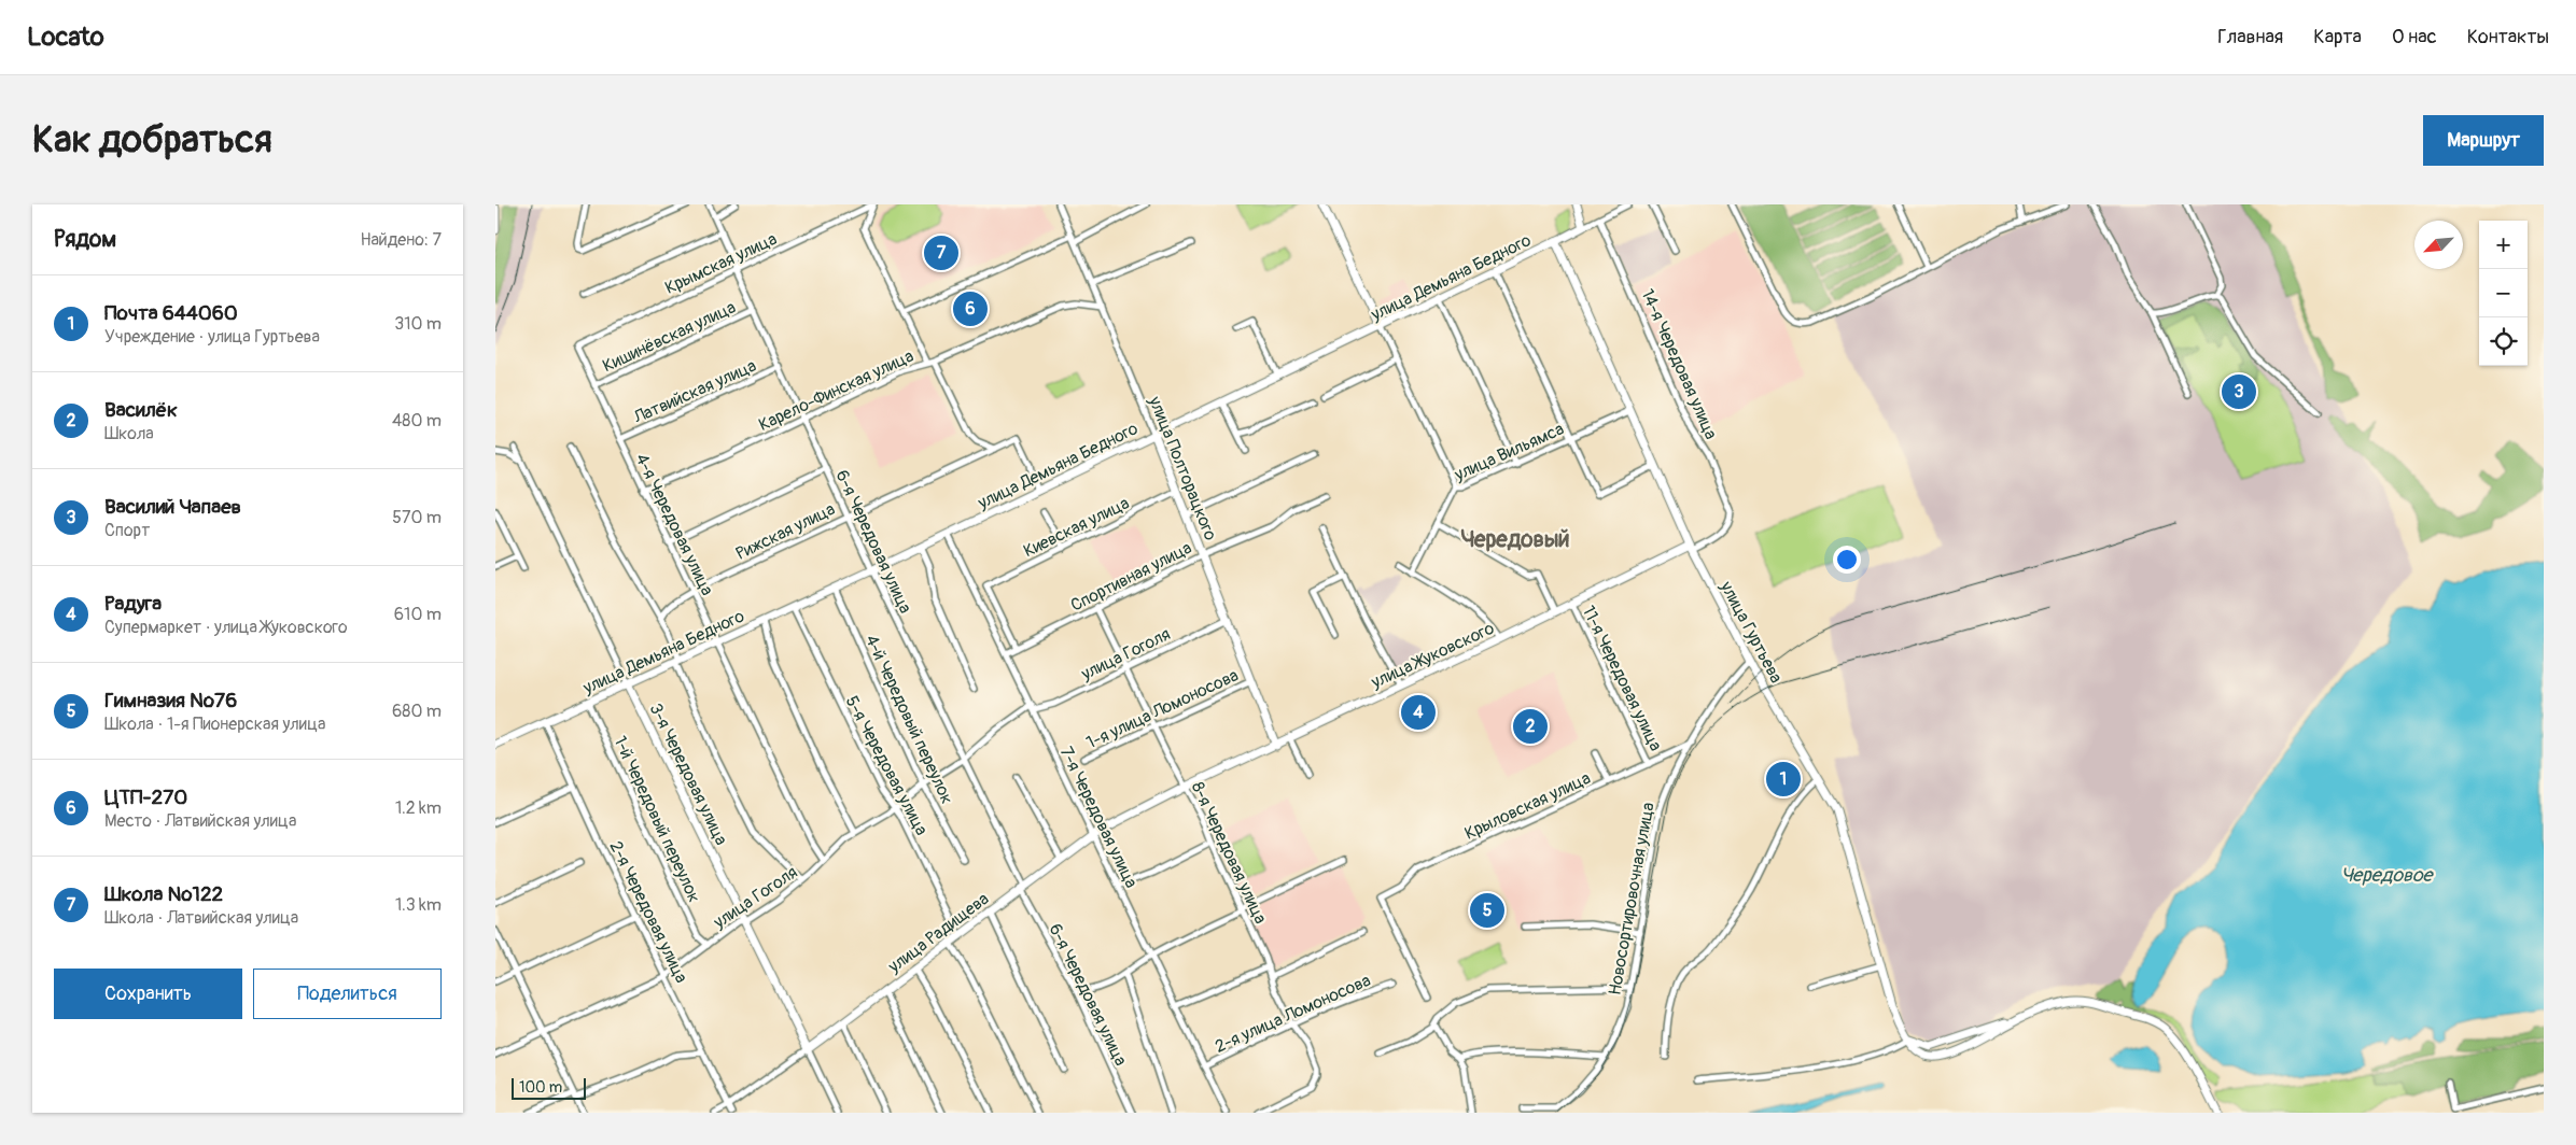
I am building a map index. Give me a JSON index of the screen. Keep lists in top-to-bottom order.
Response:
{
  "streets": {
    "main road": [
      "улица Демьяна Бедного",
      "улица Полторацкого",
      "улица Гуртьева",
      "улица Жуковского",
      "3-я Чередовая улица",
      "улица Радищева"
    ],
    "street": [
      "Крымская улица",
      "Кишинёвская улица",
      "14-я Чередовая улица",
      "Карело-Финская улица",
      "Латвийская улица",
      "улица Вильямса",
      "4-я Чередовая улица",
      "Киевская улица",
      "Рижская улица",
      "6-я Чередовая улица",
      "Спортивная улица",
      "улица Гоголя",
      "11-я Чередовая улица",
      "1-я улица Ломоносова",
      "4-й Чередовый переулок",
      "5-я Чередовая улица",
      "Крыловская улица",
      "7-я Чередовая улица",
      "1-й Чередовый переулок",
      "8-я Чередовая улица",
      "Новосортировочная улица",
      "2-я Чередовая улица",
      "2-я улица Ломоносова"
    ]
  },
  "crossings": [
    ["Крымская улица", "4-я Чередовая улица"],
    ["Крымская улица", "6-я Чередовая улица"],
    ["улица Демьяна Бедного", "14-я Чередовая улица"],
    ["улица Демьяна Бедного", "улица Полторацкого"],
    ["улица Демьяна Бедного", "4-я Чередовая улица"],
    ["улица Демьяна Бедного", "Рижская улица"],
    ["улица Демьяна Бедного", "6-я Чередовая улица"],
    ["улица Демьяна Бедного", "улица Гуртьева"],
    ["улица Демьяна Бедного", "4-й Чередовый переулок"],
    ["улица Демьяна Бедного", "5-я Чередовая улица"],
    ["улица Демьяна Бедного", "3-я Чередовая улица"],
    ["улица Демьяна Бедного", "7-я Чередовая улица"],
    ["улица Демьяна Бедного", "1-й Чередовый переулок"],
    ["улица Демьяна Бедного", "2-я Чередовая улица"],
    ["Кишинёвская улица", "4-я Чередовая улица"],
    ["Кишинёвская улица", "6-я Чередовая улица"],
    ["14-я Чередовая улица", "улица Жуковского"],
    ["Карело-Финская улица", "улица Полторацкого"],
    ["Карело-Финская улица", "4-я Чередовая улица"],
    ["Карело-Финская улица", "6-я Чередовая улица"],
    ["Латвийская улица", "4-я Чередовая улица"],
    ["Латвийская улица", "6-я Чередовая улица"],
    ["улица Вильямса", "улица Гуртьева"],
    ["улица Полторацкого", "Киевская улица"],
    ["улица Полторацкого", "Спортивная улица"],
    ["улица Полторацкого", "улица Гоголя"],
    ["улица Полторацкого", "улица Жуковского"],
    ["улица Полторацкого", "1-я улица Ломоносова"],
    ["4-я Чередовая улица", "Рижская улица"],
    ["4-я Чередовая улица", "улица Гоголя"],
    ["Киевская улица", "Спортивная улица"],
    ["Рижская улица", "6-я Чередовая улица"],
    ["6-я Чередовая улица", "улица Гоголя"],
    ["6-я Чередовая улица", "улица Радищева"],
    ["Спортивная улица", "7-я Чередовая улица"],
    ["Спортивная улица", "8-я Чередовая улица"],
    ["улица Гуртьева", "улица Жуковского"],
    ["улица Гуртьева", "Новосортировочная улица"],
    ["улица Гоголя", "4-й Чередовый переулок"],
    ["улица Гоголя", "5-я Чередовая улица"],
    ["улица Гоголя", "3-я Чередовая улица"],
    ["улица Гоголя", "7-я Чередовая улица"],
    ["улица Гоголя", "1-й Чередовый переулок"],
    ["улица Гоголя", "8-я Чередовая улица"],
    ["улица Гоголя", "2-я Чередовая улица"],
    ["улица Жуковского", "11-я Чередовая улица"],
    ["улица Жуковского", "8-я Чередовая улица"],
    ["улица Жуковского", "улица Радищева"],
    ["11-я Чередовая улица", "Крыловская улица"],
    ["1-я улица Ломоносова", "8-я Чередовая улица"],
    ["5-я Чередовая улица", "улица Радищева"],
    ["3-я Чередовая улица", "улица Радищева"],
    ["Крыловская улица", "Новосортировочная улица"],
    ["7-я Чередовая улица", "улица Радищева"],
    ["7-я Чередовая улица", "2-я улица Ломоносова"],
    ["8-я Чередовая улица", "улица Радищева"],
    ["8-я Чередовая улица", "2-я улица Ломоносова"],
    ["2-я Чередовая улица", "улица Радищева"]
  ],
  "districts": ["Чередовый"],
  "water": ["Чередовое"],
  "scale_bar": "100 m",
  "north": "bottom left",
  "page": {
    "header": "Locato",
    "nav": [
      "Главная",
      "Карта",
      "О нас",
      "Контакты"
    ],
    "buttons": [
      "Маршрут",
      ["Сохранить", "Поделиться"]
    ],
    "title": "Как добраться",
    "heading": ["Рядом", "Найдено: 7"],
    "map_buttons": ["+", "−"],
    "pins": [
      "7",
      "6",
      "3",
      "4",
      "2",
      "1",
      "5"
    ],
    "list": [
      {
        "mark": "1",
        "name": "Почта 644060",
        "note": "Учреждение · улица Гуртьева",
        "value": "310 m"
      },
      {
        "mark": "2",
        "name": "Василёк",
        "note": "Школа",
        "value": "480 m"
      },
      {
        "mark": "3",
        "name": "Василий Чапаев",
        "note": "Спорт",
        "value": "570 m"
      },
      {
        "mark": "4",
        "name": "Радуга",
        "note": "Супермаркет · улица Жуковского",
        "value": "610 m"
      },
      {
        "mark": "5",
        "name": "Гимназия №76",
        "note": "Школа · 1-я Пионерская улица",
        "value": "680 m"
      },
      {
        "mark": "6",
        "name": "ЦТП-270",
        "note": "Место · Латвийская улица",
        "value": "1.2 km"
      },
      {
        "mark": "7",
        "name": "Школа №122",
        "note": "Школа · Латвийская улица",
        "value": "1.3 km"
      }
    ],
    "scale": "100 m"
  }
}
